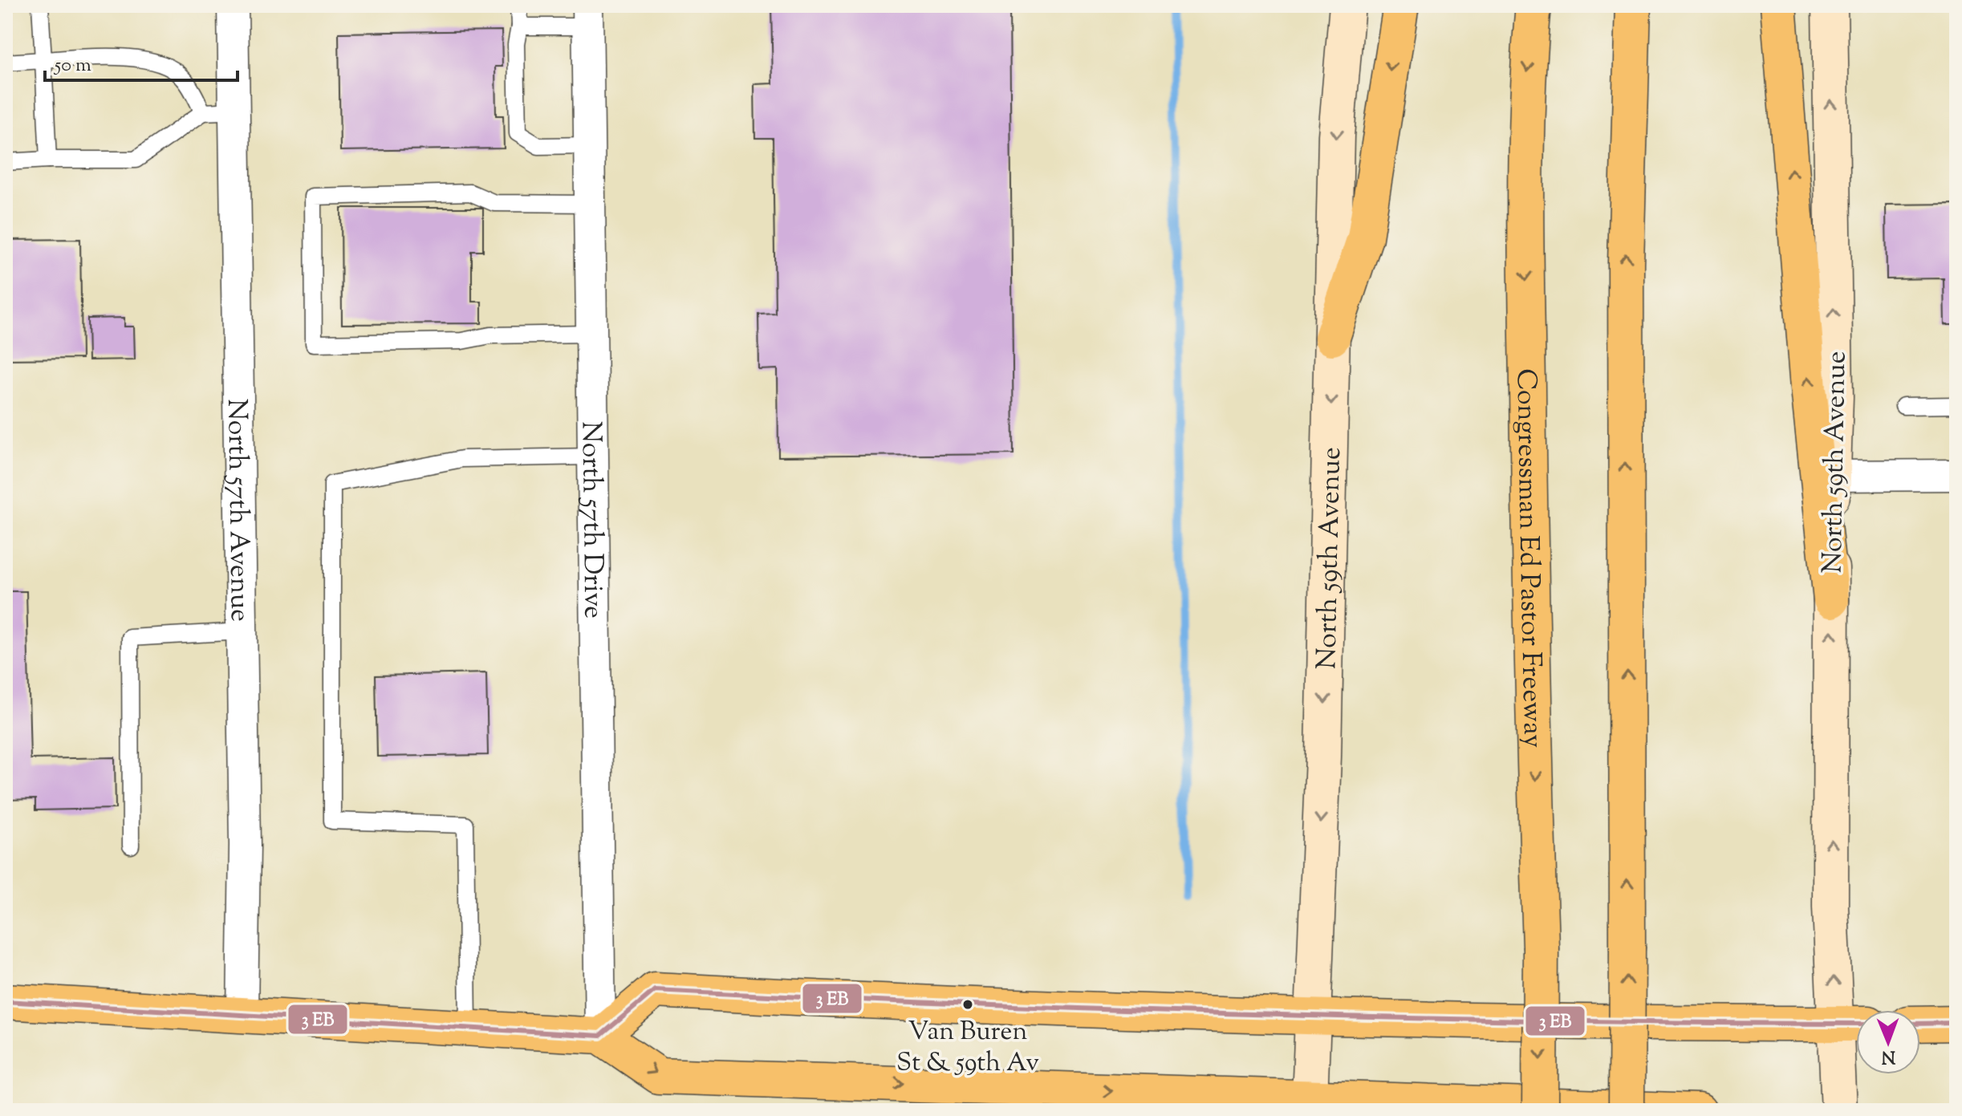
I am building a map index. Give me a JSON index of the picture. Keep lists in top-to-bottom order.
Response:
{
  "streets": {
    "main road": ["North 59th Avenue", "Congressman Ed Pastor Freeway"],
    "street": ["North 57th Avenue", "North 57th Drive"]
  },
  "places": ["Van Buren St & 59th Av"],
  "scale_bar": "50 m",
  "north": "bottom"
}
